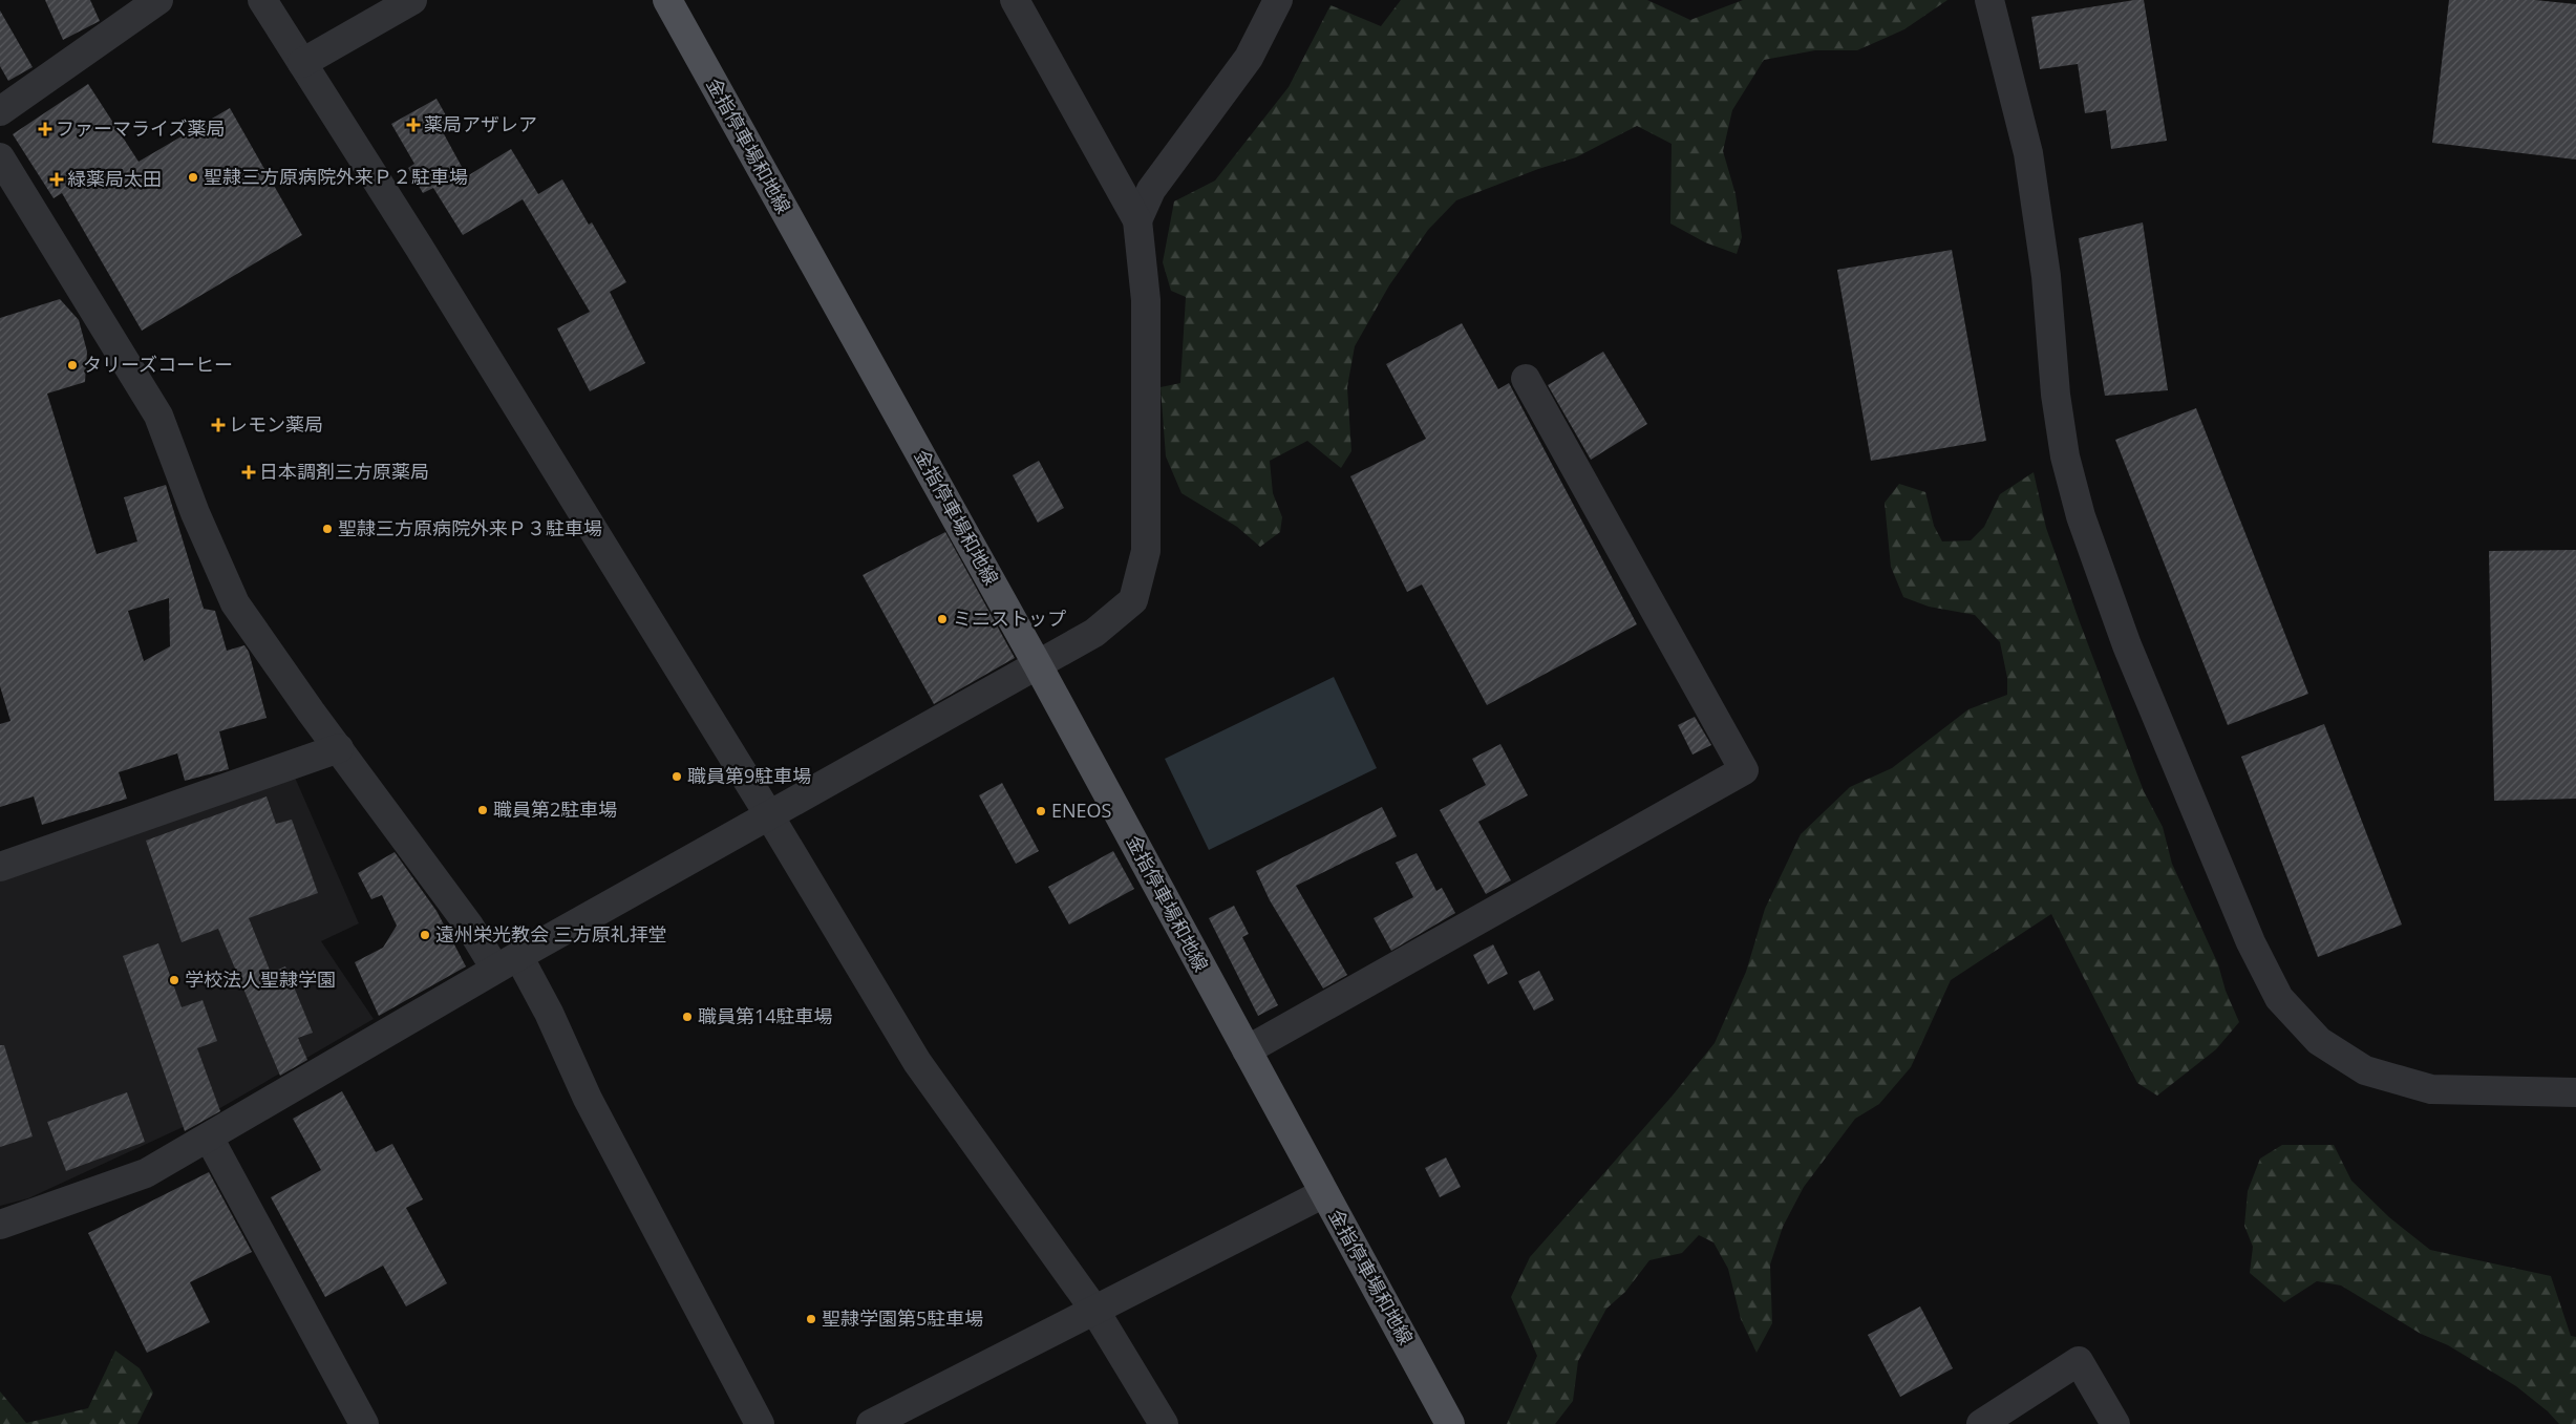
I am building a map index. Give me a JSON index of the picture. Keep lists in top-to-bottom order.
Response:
{
  "streets": {
    "main road": ["金指停車場和地線"]
  },
  "places": {
    "health": [
      "薬局アザレア",
      "ファーマライズ薬局",
      "緑薬局太田",
      "レモン薬局",
      "日本調剤三方原薬局"
    ],
    "other": [
      "聖隷三方原病院外来Ｐ２駐車場",
      "タリーズコーヒー",
      "聖隷三方原病院外来Ｐ３駐車場",
      "ミニストップ",
      "職員第9駐車場",
      "職員第2駐車場",
      "ENEOS",
      "遠州栄光教会 三方原礼拝堂",
      "学校法人聖隷学園",
      "職員第14駐車場",
      "聖隷学園第5駐車場"
    ]
  }
}
